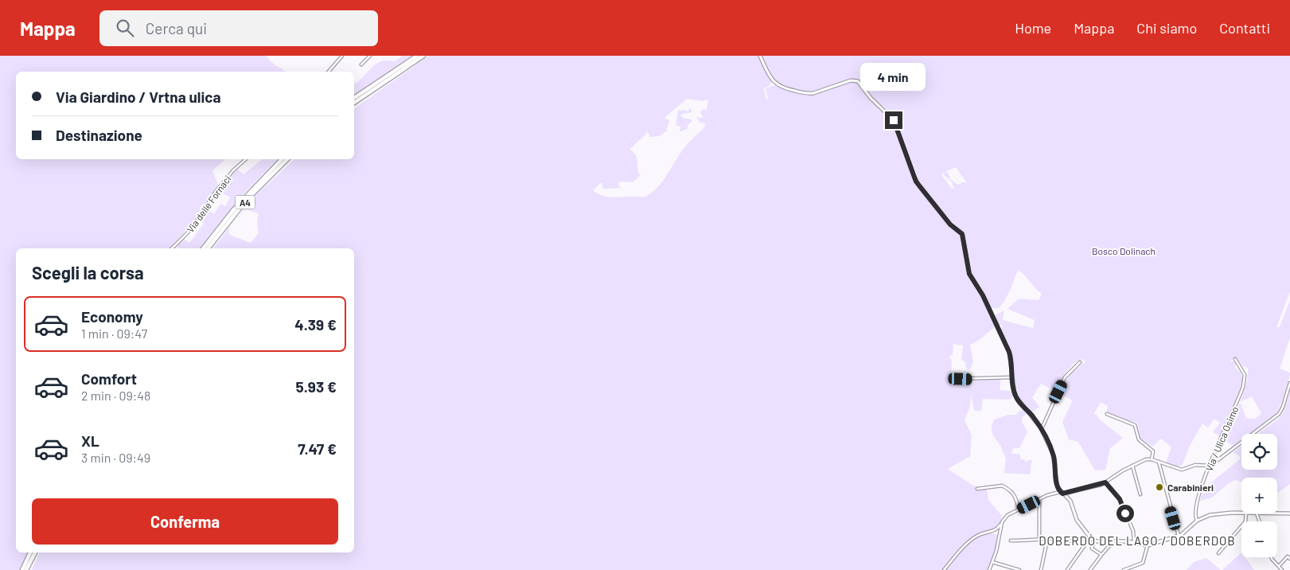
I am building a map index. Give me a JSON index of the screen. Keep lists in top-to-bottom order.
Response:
{
  "streets": {
    "highway": ["A4"],
    "street": ["Via delle Fornaci", "Via / Ulica Osimo"]
  },
  "districts": ["DOBERDÒ DEL LAGO / DOBERDOB"],
  "parks": ["Bosco Dolinach"],
  "places": ["Carabinieri"],
  "page": {
    "header": "Mappa",
    "search": "Cerca qui",
    "nav": [
      "Home",
      "Mappa",
      "Chi siamo",
      "Contatti"
    ],
    "bubble": "4 min",
    "banner": ["Via Giardino / Vrtna ulica", "Destinazione"],
    "heading": "Scegli la corsa",
    "list": [
      {
        "name": "Economy",
        "note": "1 min · 09:47",
        "value": "4.39 €"
      },
      {
        "name": "Comfort",
        "note": "2 min · 09:48",
        "value": "5.93 €"
      },
      {
        "name": "XL",
        "note": "3 min · 09:49",
        "value": "7.47 €"
      }
    ],
    "map_buttons": ["+", "−"],
    "buttons": "Conferma"
  }
}
